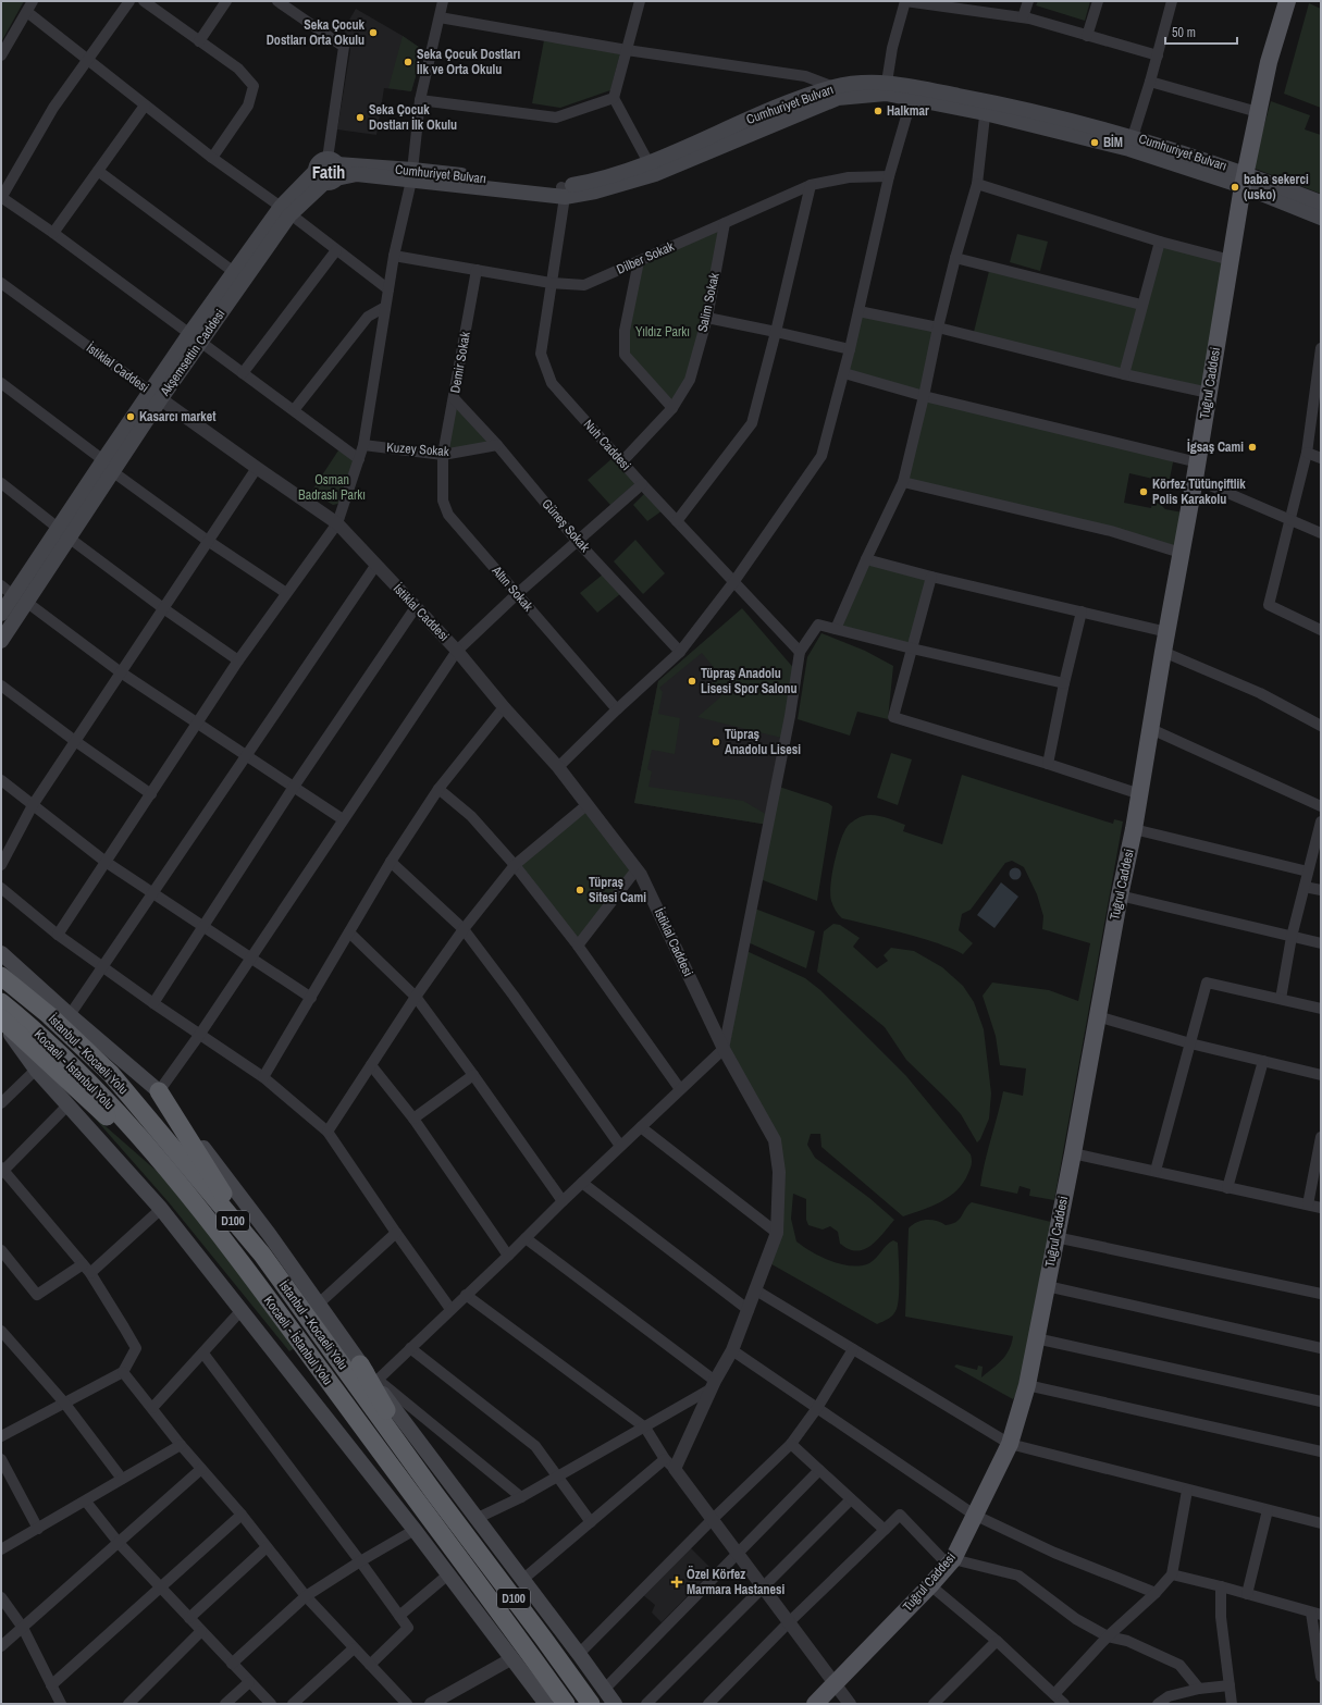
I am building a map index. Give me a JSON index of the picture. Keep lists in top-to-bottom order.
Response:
{
  "streets": {
    "highway": ["İstanbul - Kocaeli Yolu", "Kocaeli - İstanbul Yolu", "D100"],
    "main road": ["Cumhuriyet Bulvarı", "Akşemsettin Caddesi", "Tuğrul Caddesi"],
    "street": [
      "Dilber Sokak",
      "Salim Sokak",
      "Demir Sokak",
      "İstiklal Caddesi",
      "Nuh Caddesi",
      "Kuzey Sokak",
      "Güneş Sokak",
      "Altın Sokak"
    ]
  },
  "crossings": [
    ["Cumhuriyet Bulvarı", "Akşemsettin Caddesi"],
    ["Cumhuriyet Bulvarı", "Tuğrul Caddesi"],
    ["Cumhuriyet Bulvarı", "Nuh Caddesi"],
    ["Dilber Sokak", "Salim Sokak"],
    ["Dilber Sokak", "Demir Sokak"],
    ["Dilber Sokak", "Nuh Caddesi"],
    ["Salim Sokak", "Nuh Caddesi"],
    ["Akşemsettin Caddesi", "İstiklal Caddesi"],
    ["Demir Sokak", "Kuzey Sokak"],
    ["Demir Sokak", "Güneş Sokak"],
    ["Demir Sokak", "Altın Sokak"],
    ["Kuzey Sokak", "Güneş Sokak"],
    ["Kuzey Sokak", "Altın Sokak"]
  ],
  "districts": ["Fatih"],
  "parks": ["Yıldız Parkı", "Osman Badraslı Parkı"],
  "places": {
    "other": [
      "Seka Çocuk Dostları Orta Okulu",
      "Seka Çocuk Dostları İlk ve Orta Okulu",
      "Halkmar",
      "Seka Çocuk Dostları İlk Okulu",
      "BİM",
      "baba sekerci (usko)",
      "Kasarcı market",
      "İgsaş Cami",
      "Körfez Tütünçiftlik Polis Karakolu",
      "Tüpraş Anadolu Lisesi Spor Salonu",
      "Tüpraş Anadolu Lisesi",
      "Tüpraş Sitesi Cami"
    ],
    "health": ["Özel Körfez Marmara Hastanesi"]
  },
  "scale_bar": "50 m"
}
